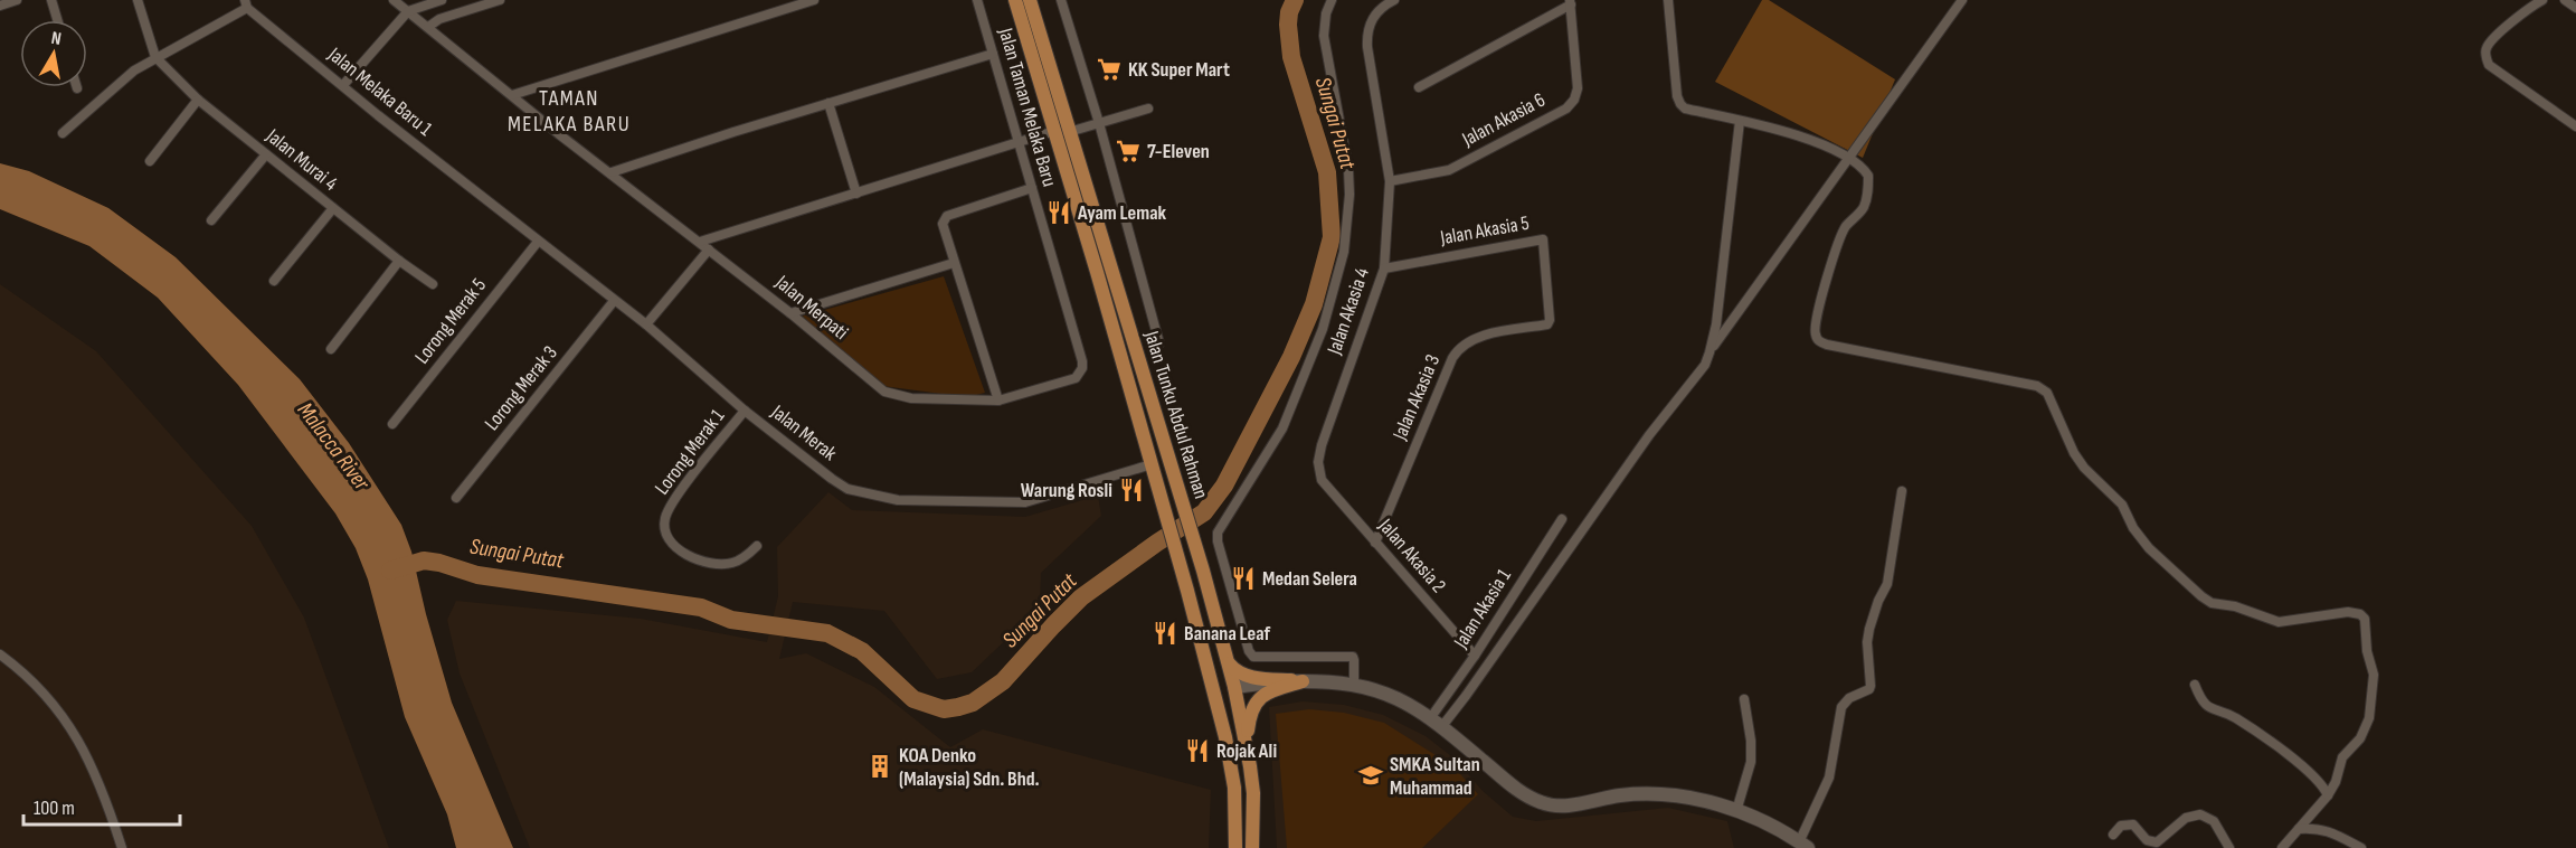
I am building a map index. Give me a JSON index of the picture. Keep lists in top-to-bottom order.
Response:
{
  "streets": {
    "main road": ["Jalan Tunku Abdul Rahman"],
    "street": [
      "Jalan Melaka Baru 1",
      "Jalan Taman Melaka Baru",
      "Jalan Akasia 6",
      "Jalan Murai 4",
      "Jalan Akasia 5",
      "Jalan Merpati",
      "Jalan Akasia 4",
      "Lorong Merak 5",
      "Lorong Merak 3",
      "Jalan Akasia 3",
      "Jalan Merak",
      "Lorong Merak 1",
      "Jalan Akasia 2",
      "Jalan Akasia 1"
    ]
  },
  "crossings": [
    ["Jalan Melaka Baru 1", "Jalan Merak"],
    ["Jalan Taman Melaka Baru", "Jalan Merpati"],
    ["Jalan Akasia 6", "Jalan Akasia 4"],
    ["Jalan Akasia 5", "Jalan Akasia 4"],
    ["Jalan Akasia 5", "Jalan Akasia 3"],
    ["Jalan Akasia 4", "Jalan Akasia 2"],
    ["Lorong Merak 5", "Jalan Merak"],
    ["Lorong Merak 3", "Jalan Merak"],
    ["Jalan Akasia 3", "Jalan Akasia 2"],
    ["Jalan Tunku Abdul Rahman", "Jalan Merak"],
    ["Jalan Merak", "Lorong Merak 1"],
    ["Jalan Akasia 2", "Jalan Akasia 1"]
  ],
  "districts": ["TAMAN MELAKA BARU"],
  "water": ["Sungai Putat", "Malacca River"],
  "places": {
    "supermarket": ["KK Super Mart", "7-Eleven"],
    "restaurant": [
      "Ayam Lemak",
      "Warung Rosli",
      "Medan Selera",
      "Banana Leaf",
      "Rojak Ali"
    ],
    "building": ["KOA Denko (Malaysia) Sdn. Bhd."],
    "school or university": ["SMKA Sultan Muhammad"]
  },
  "scale_bar": "100 m",
  "north": "top"
}
